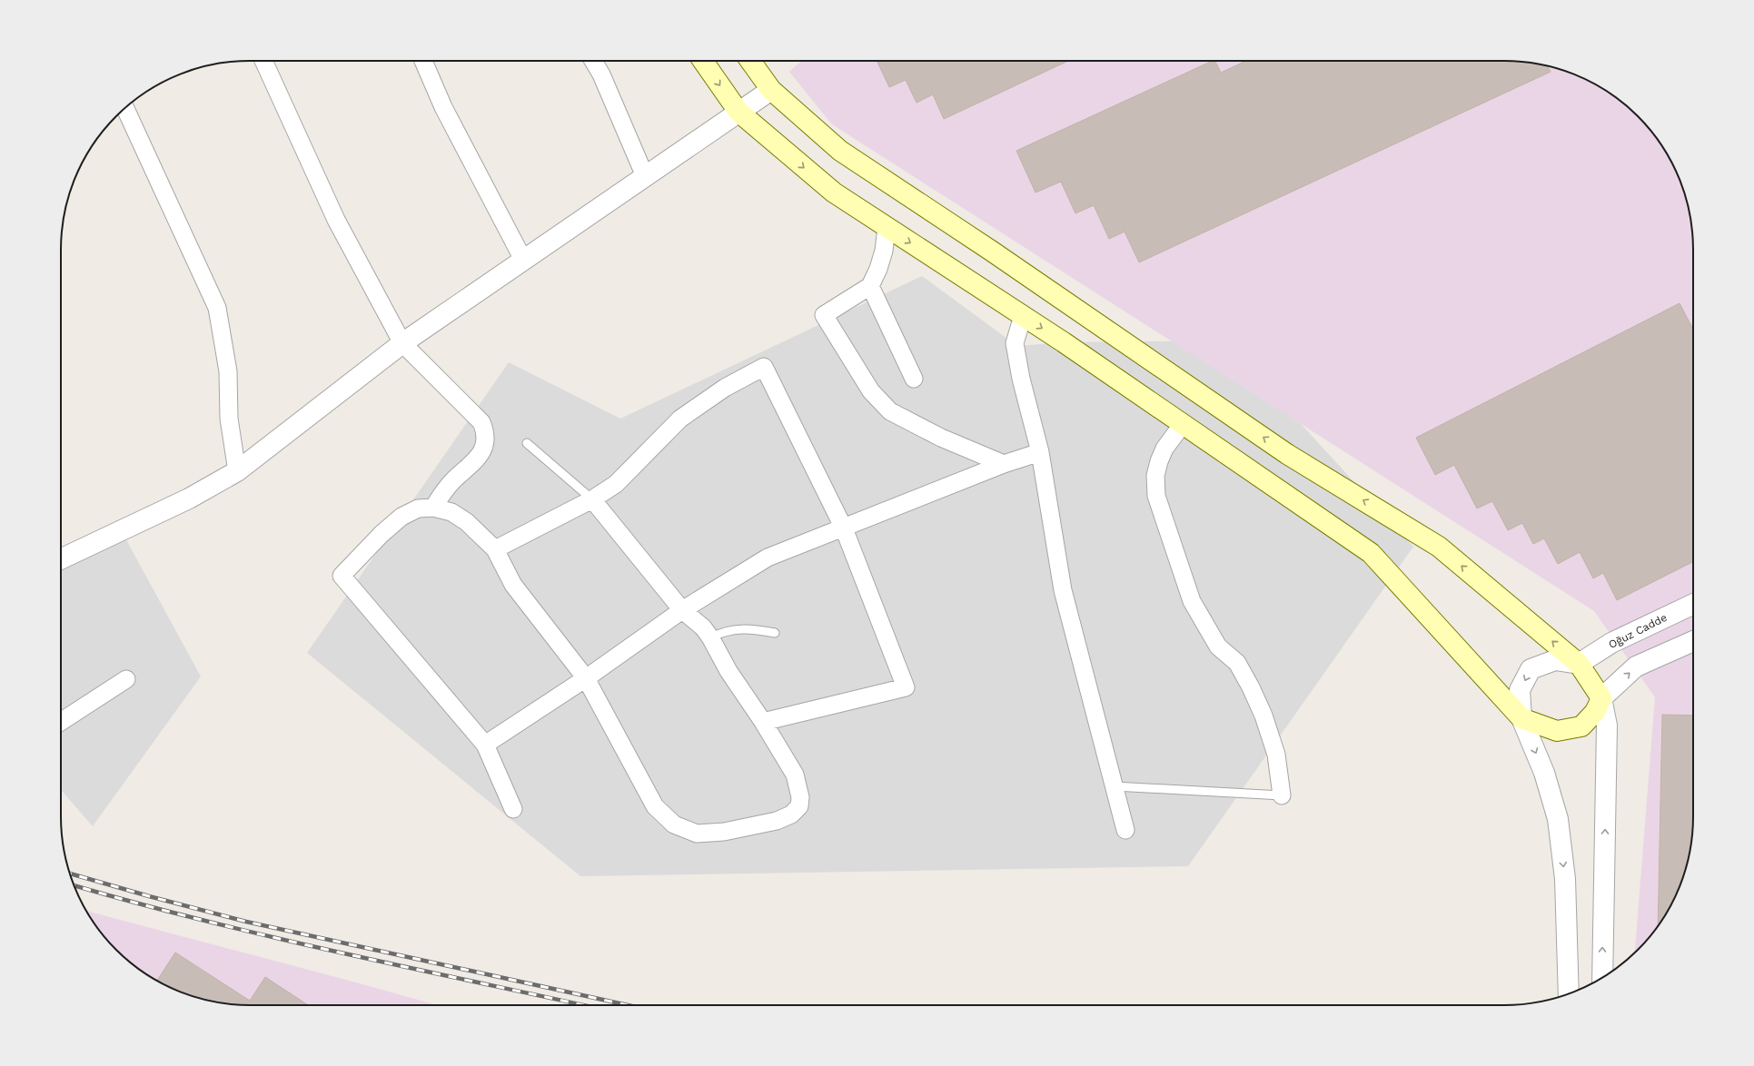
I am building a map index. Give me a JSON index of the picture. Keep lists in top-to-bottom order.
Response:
{
  "streets": {
    "street": ["Oğuz Cadde"]
  }
}
